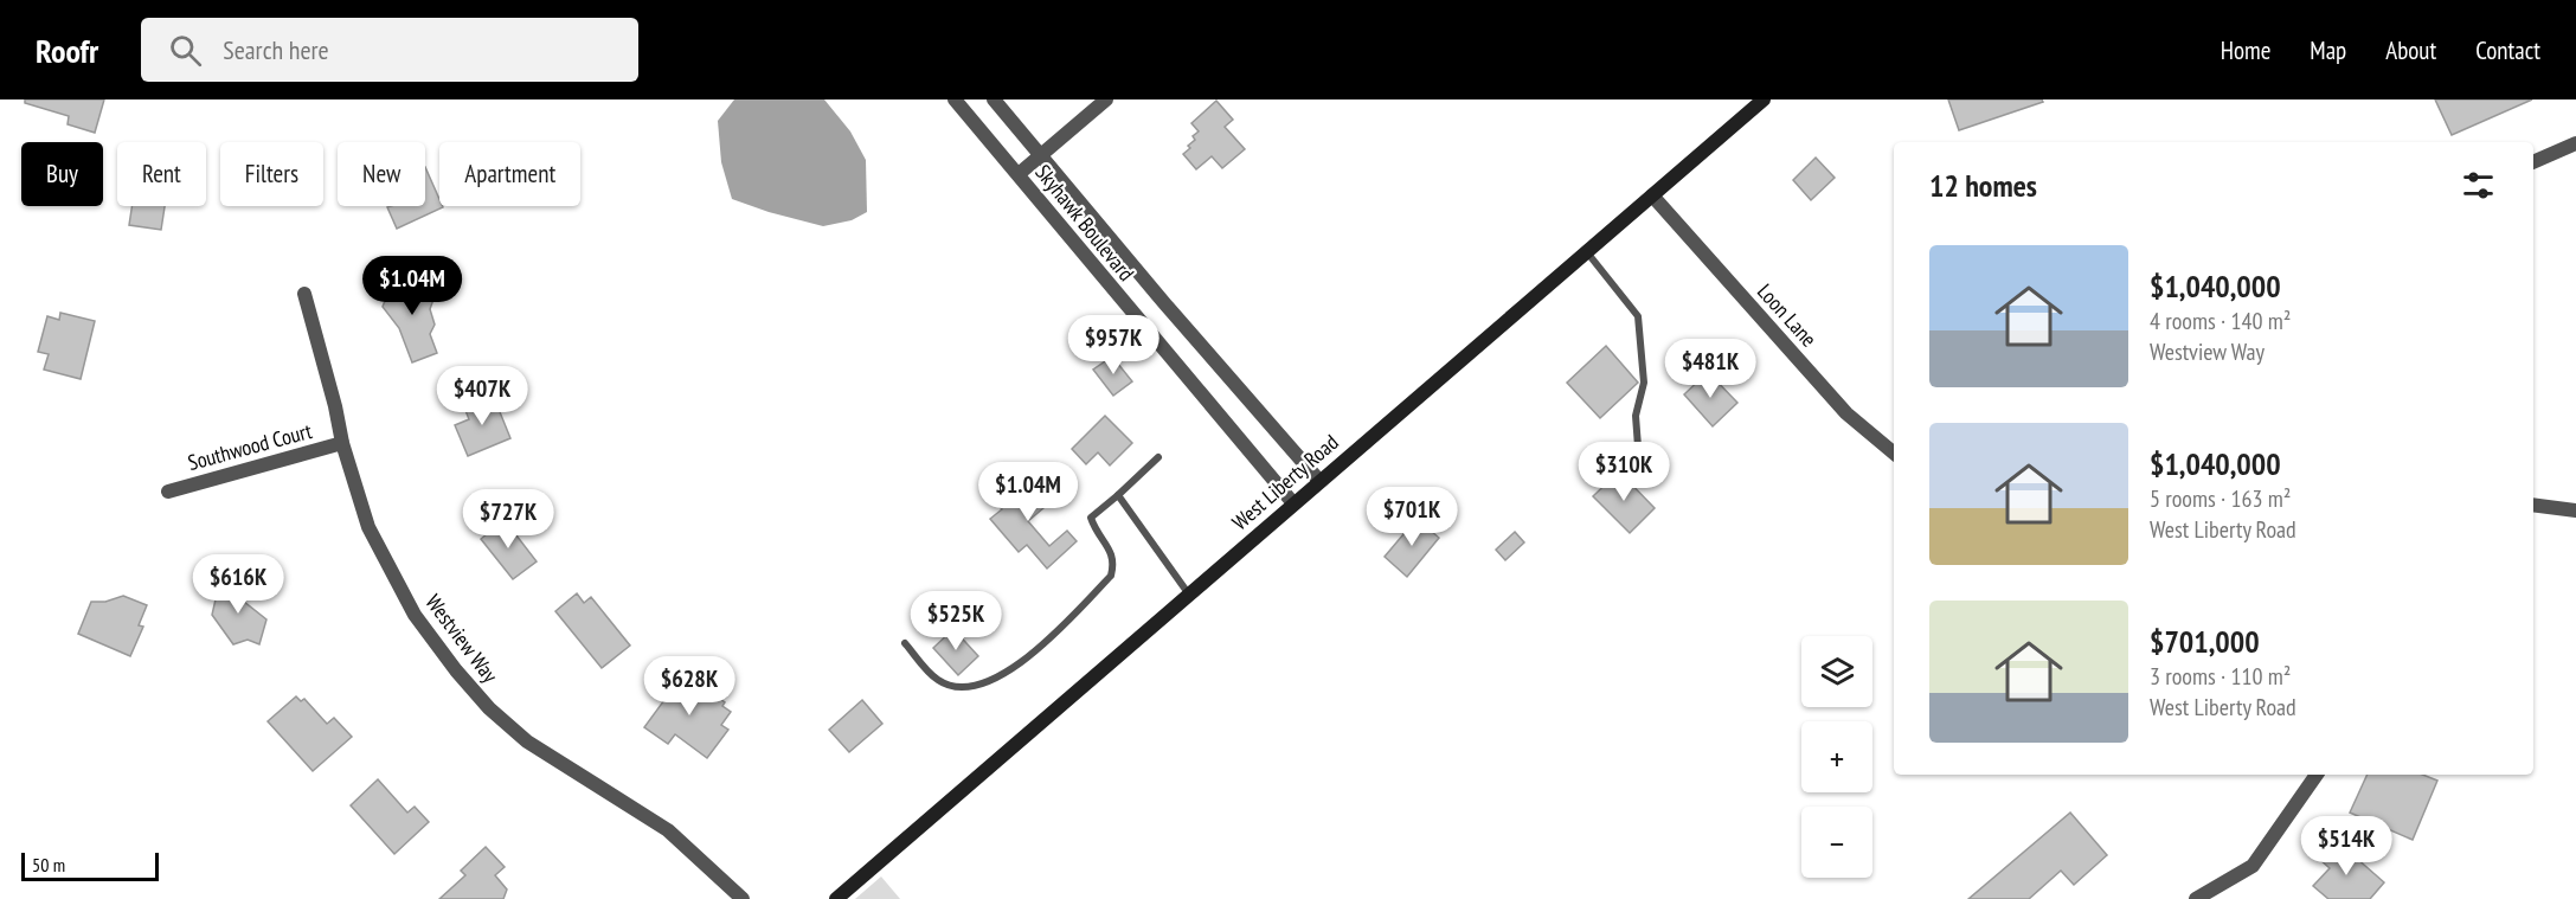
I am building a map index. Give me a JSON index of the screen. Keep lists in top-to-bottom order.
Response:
{
  "streets": {
    "main road": ["West Liberty Road"],
    "street": [
      "Skyhawk Boulevard",
      "Loon Lane",
      "Southwood Court",
      "Westview Way"
    ]
  },
  "crossings": [
    ["Skyhawk Boulevard", "West Liberty Road"],
    ["Loon Lane", "West Liberty Road"],
    ["Southwood Court", "Westview Way"]
  ],
  "scale_bar": "50 m",
  "page": {
    "header": "Roofr",
    "search": "Search here",
    "nav": [
      "Home",
      "Map",
      "About",
      "Contact"
    ],
    "chip": [
      "Buy",
      "Rent",
      "Filters",
      "New",
      "Apartment"
    ],
    "heading": "12 homes",
    "list": [
      {
        "name": "$1,040,000",
        "note": "4 rooms · 140 m² · Westview Way"
      },
      {
        "name": "$1,040,000",
        "note": "5 rooms · 163 m² · West Liberty Road"
      },
      {
        "name": "$701,000",
        "note": "3 rooms · 110 m² · West Liberty Road"
      }
    ],
    "price": [
      "$1.04M",
      "$957K",
      "$481K",
      "$407K",
      "$310K",
      "$1.04M",
      "$701K",
      "$727K",
      "$616K",
      "$525K",
      "$628K",
      "$514K"
    ],
    "map_buttons": ["+", "−"],
    "scale": "50 m"
  }
}
